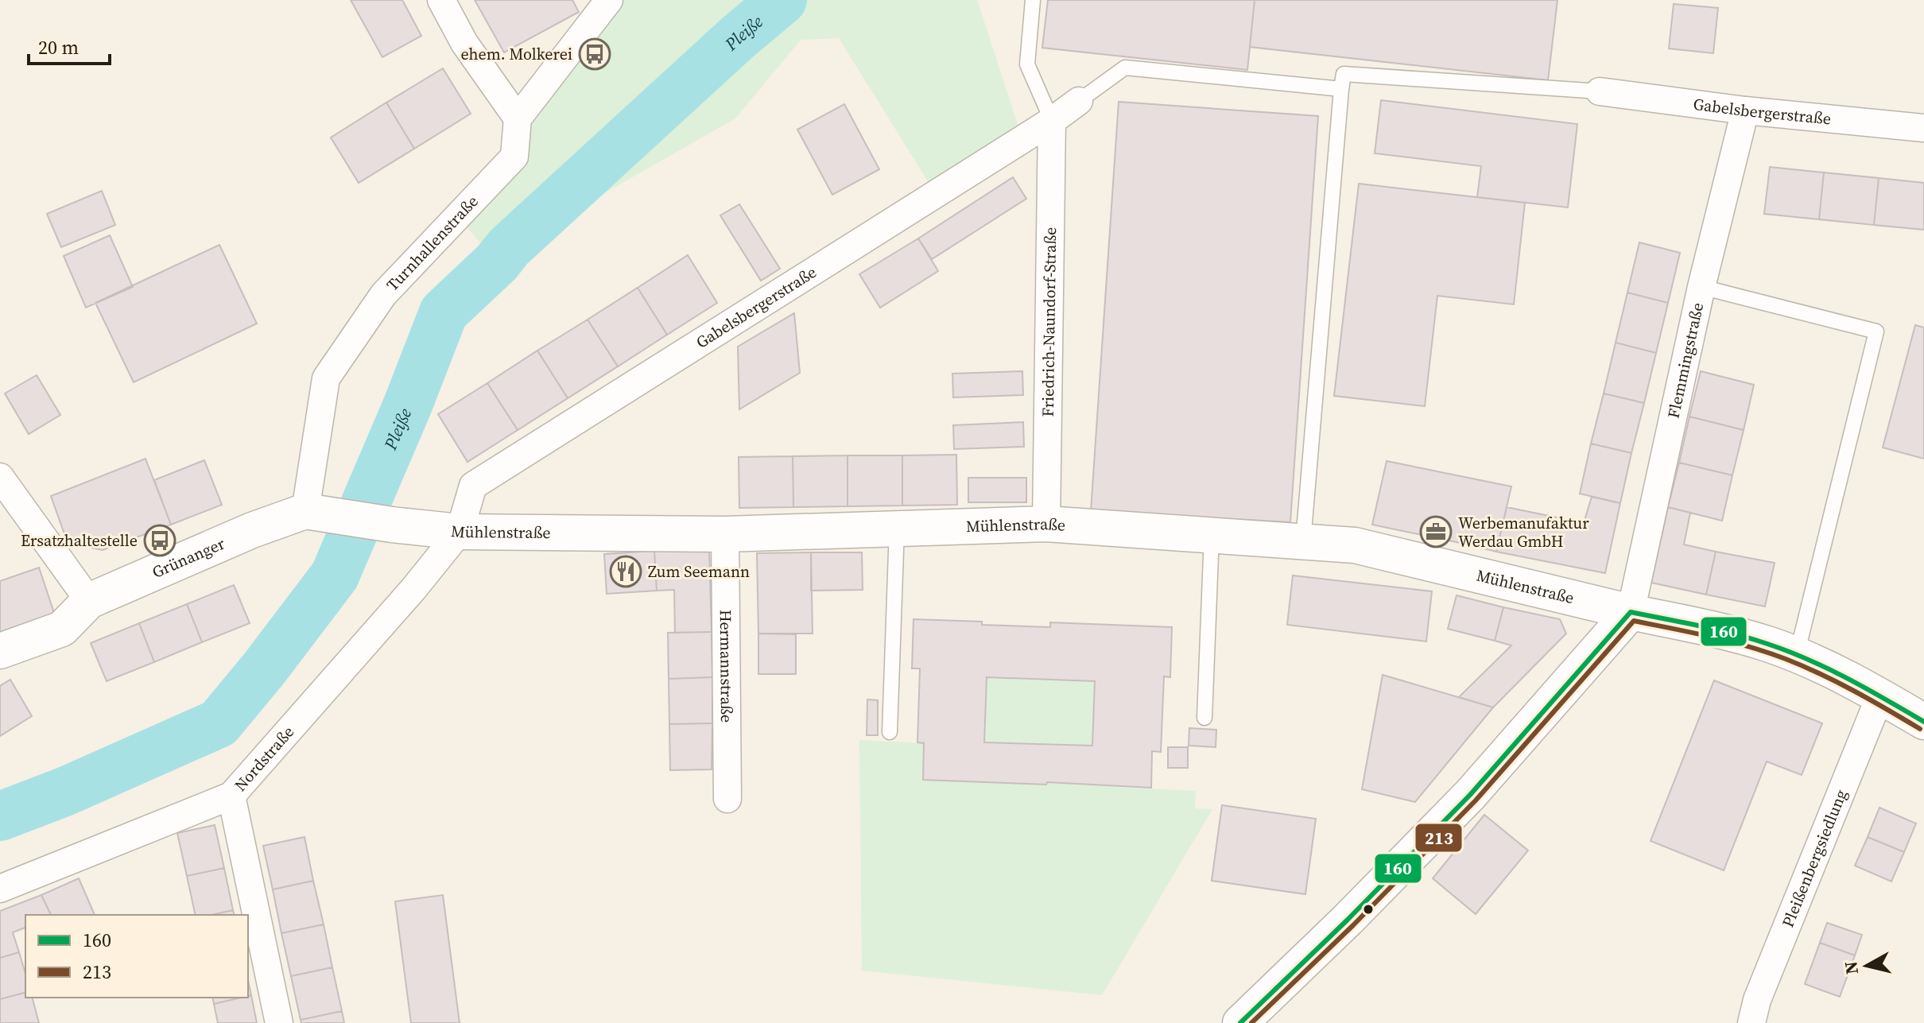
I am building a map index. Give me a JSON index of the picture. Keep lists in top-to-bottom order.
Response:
{
  "streets": {
    "street": [
      "Gabelsbergerstraße",
      "Turnhallenstraße",
      "Friedrich-Naundorf-Straße",
      "Flemmingstraße",
      "Mühlenstraße",
      "Grünanger",
      "Hermannstraße",
      "Nordstraße",
      "Pleißenbergsiedlung"
    ]
  },
  "crossings": [
    ["Gabelsbergerstraße", "Friedrich-Naundorf-Straße"],
    ["Gabelsbergerstraße", "Flemmingstraße"],
    ["Gabelsbergerstraße", "Mühlenstraße"],
    ["Gabelsbergerstraße", "Nordstraße"],
    ["Turnhallenstraße", "Grünanger"],
    ["Friedrich-Naundorf-Straße", "Mühlenstraße"],
    ["Flemmingstraße", "Mühlenstraße"],
    ["Mühlenstraße", "Grünanger"],
    ["Mühlenstraße", "Hermannstraße"],
    ["Mühlenstraße", "Nordstraße"],
    ["Mühlenstraße", "Pleißenbergsiedlung"]
  ],
  "water": ["Pleiße"],
  "places": {
    "bus stop": ["ehem. Molkerei", "Ersatzhaltestelle"],
    "office": ["Werbemanufaktur Werdau GmbH"],
    "restaurant": ["Zum Seemann"]
  },
  "lines": ["transit line 160", "transit line 213"],
  "legend": ["160", "213"],
  "scale_bar": "20 m",
  "north": "left"
}
